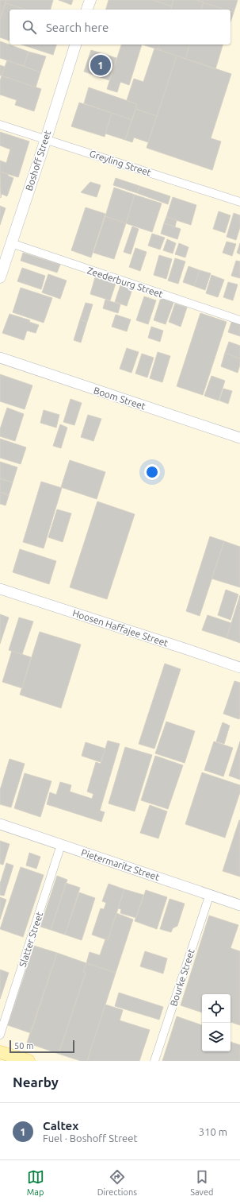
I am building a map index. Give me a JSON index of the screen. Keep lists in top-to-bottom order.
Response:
{
  "streets": {
    "main road": ["Boshoff Street"],
    "street": [
      "Greyling Street",
      "Zeederburg Street",
      "Boom Street",
      "Hoosen Haffajee Street",
      "Pietermaritz Street",
      "Slatter Street",
      "Bourke Street"
    ]
  },
  "crossings": [
    ["Boshoff Street", "Greyling Street"],
    ["Boshoff Street", "Zeederburg Street"],
    ["Pietermaritz Street", "Slatter Street"],
    ["Pietermaritz Street", "Bourke Street"]
  ],
  "scale_bar": "50 m",
  "page": {
    "search": "Search here",
    "pins": "1",
    "scale": "50 m",
    "heading": "Nearby",
    "list": [
      {
        "mark": "1",
        "name": "Caltex",
        "note": "Fuel · Boshoff Street",
        "value": "310 m"
      }
    ],
    "nav": ["Map", "Directions", "Saved"]
  }
}
